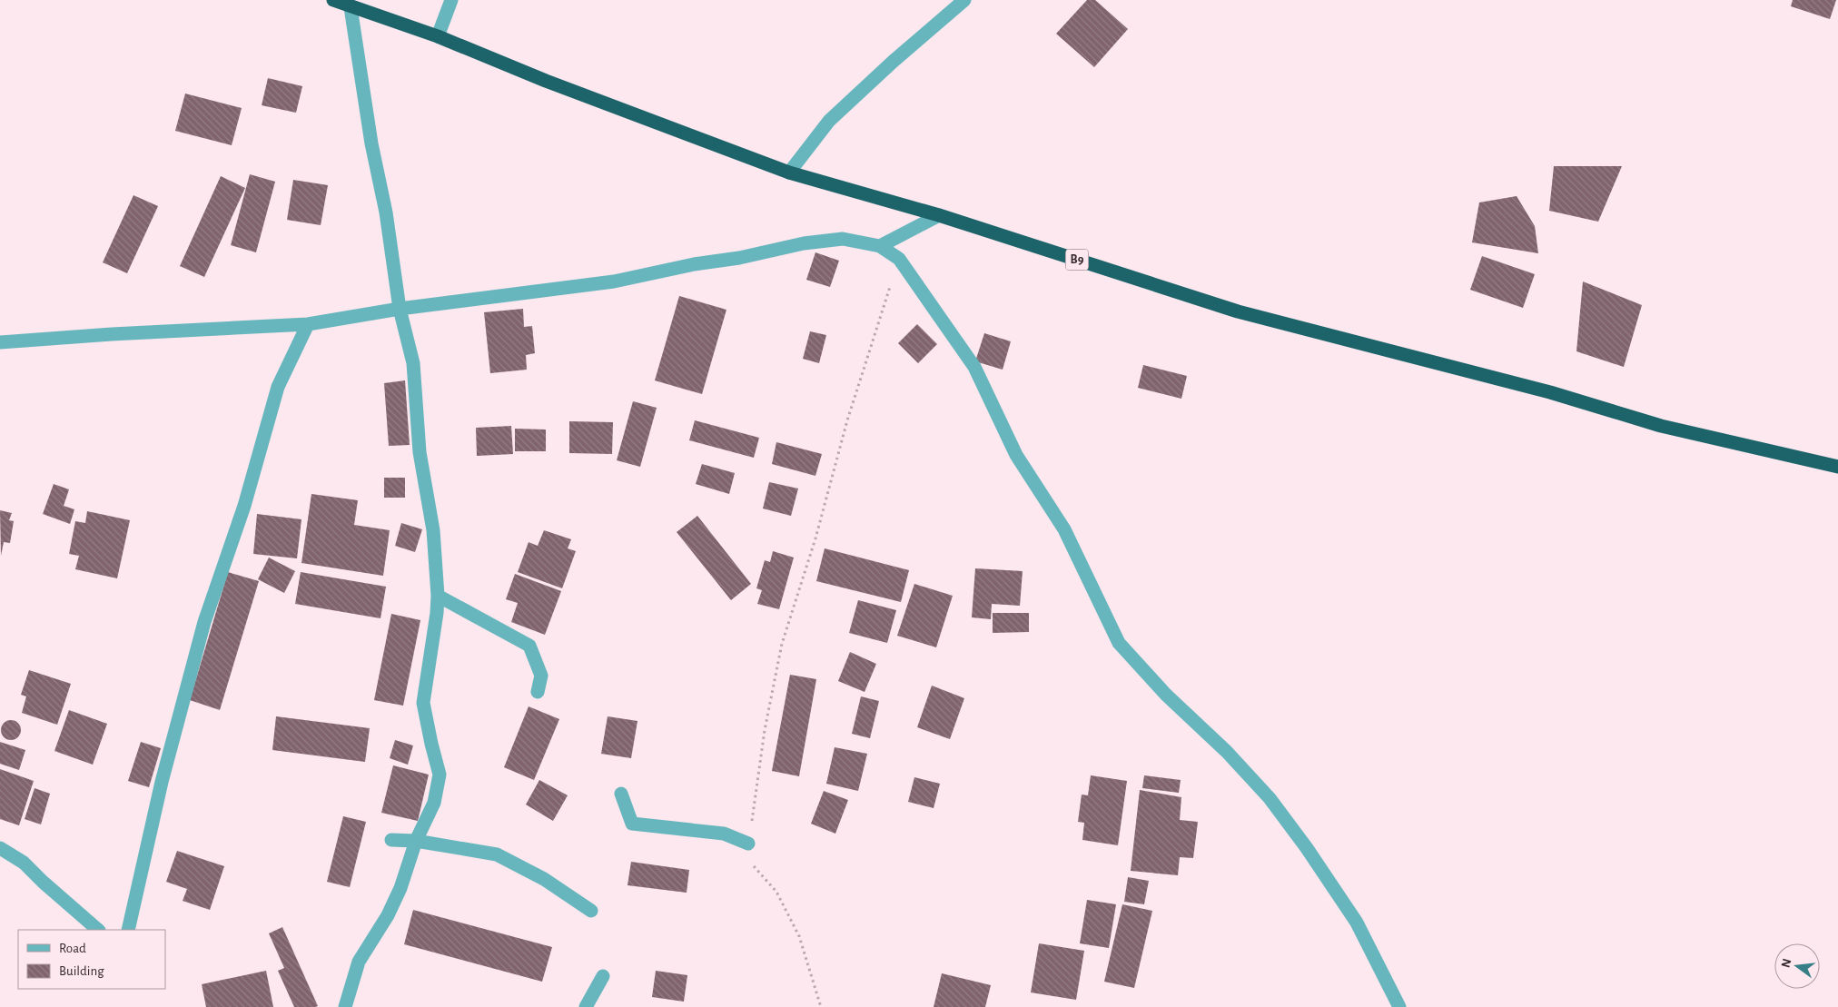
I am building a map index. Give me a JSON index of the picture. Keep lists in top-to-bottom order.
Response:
{
  "streets": {
    "highway": ["B9"]
  },
  "legend": ["Road", "Building"],
  "north": "left"
}
